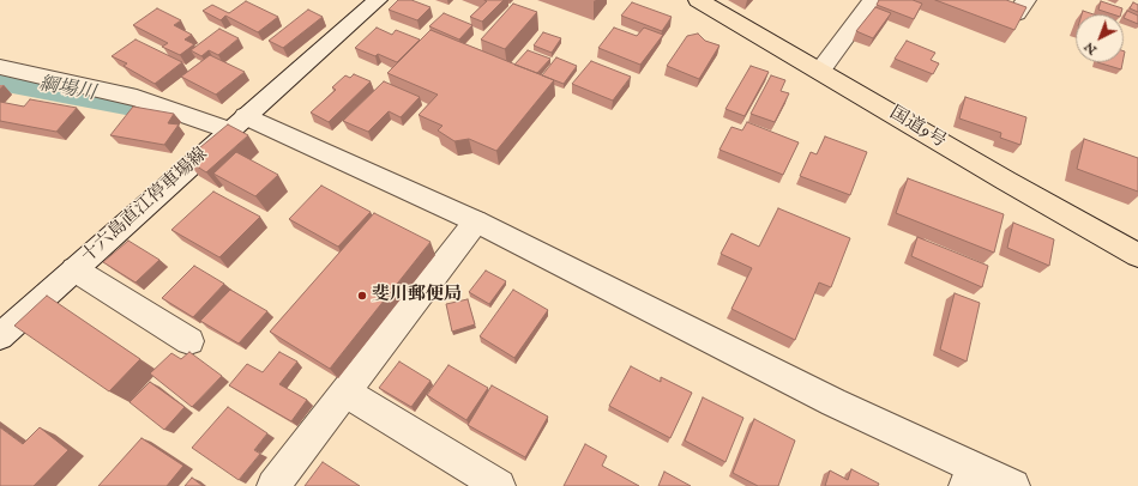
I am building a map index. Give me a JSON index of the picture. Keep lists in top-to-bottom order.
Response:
{
  "streets": {
    "highway": ["国道9号"],
    "street": ["十六島直江停車場線"]
  },
  "water": ["綱場川"],
  "places": ["斐川郵便局"],
  "north": "bottom left"
}
